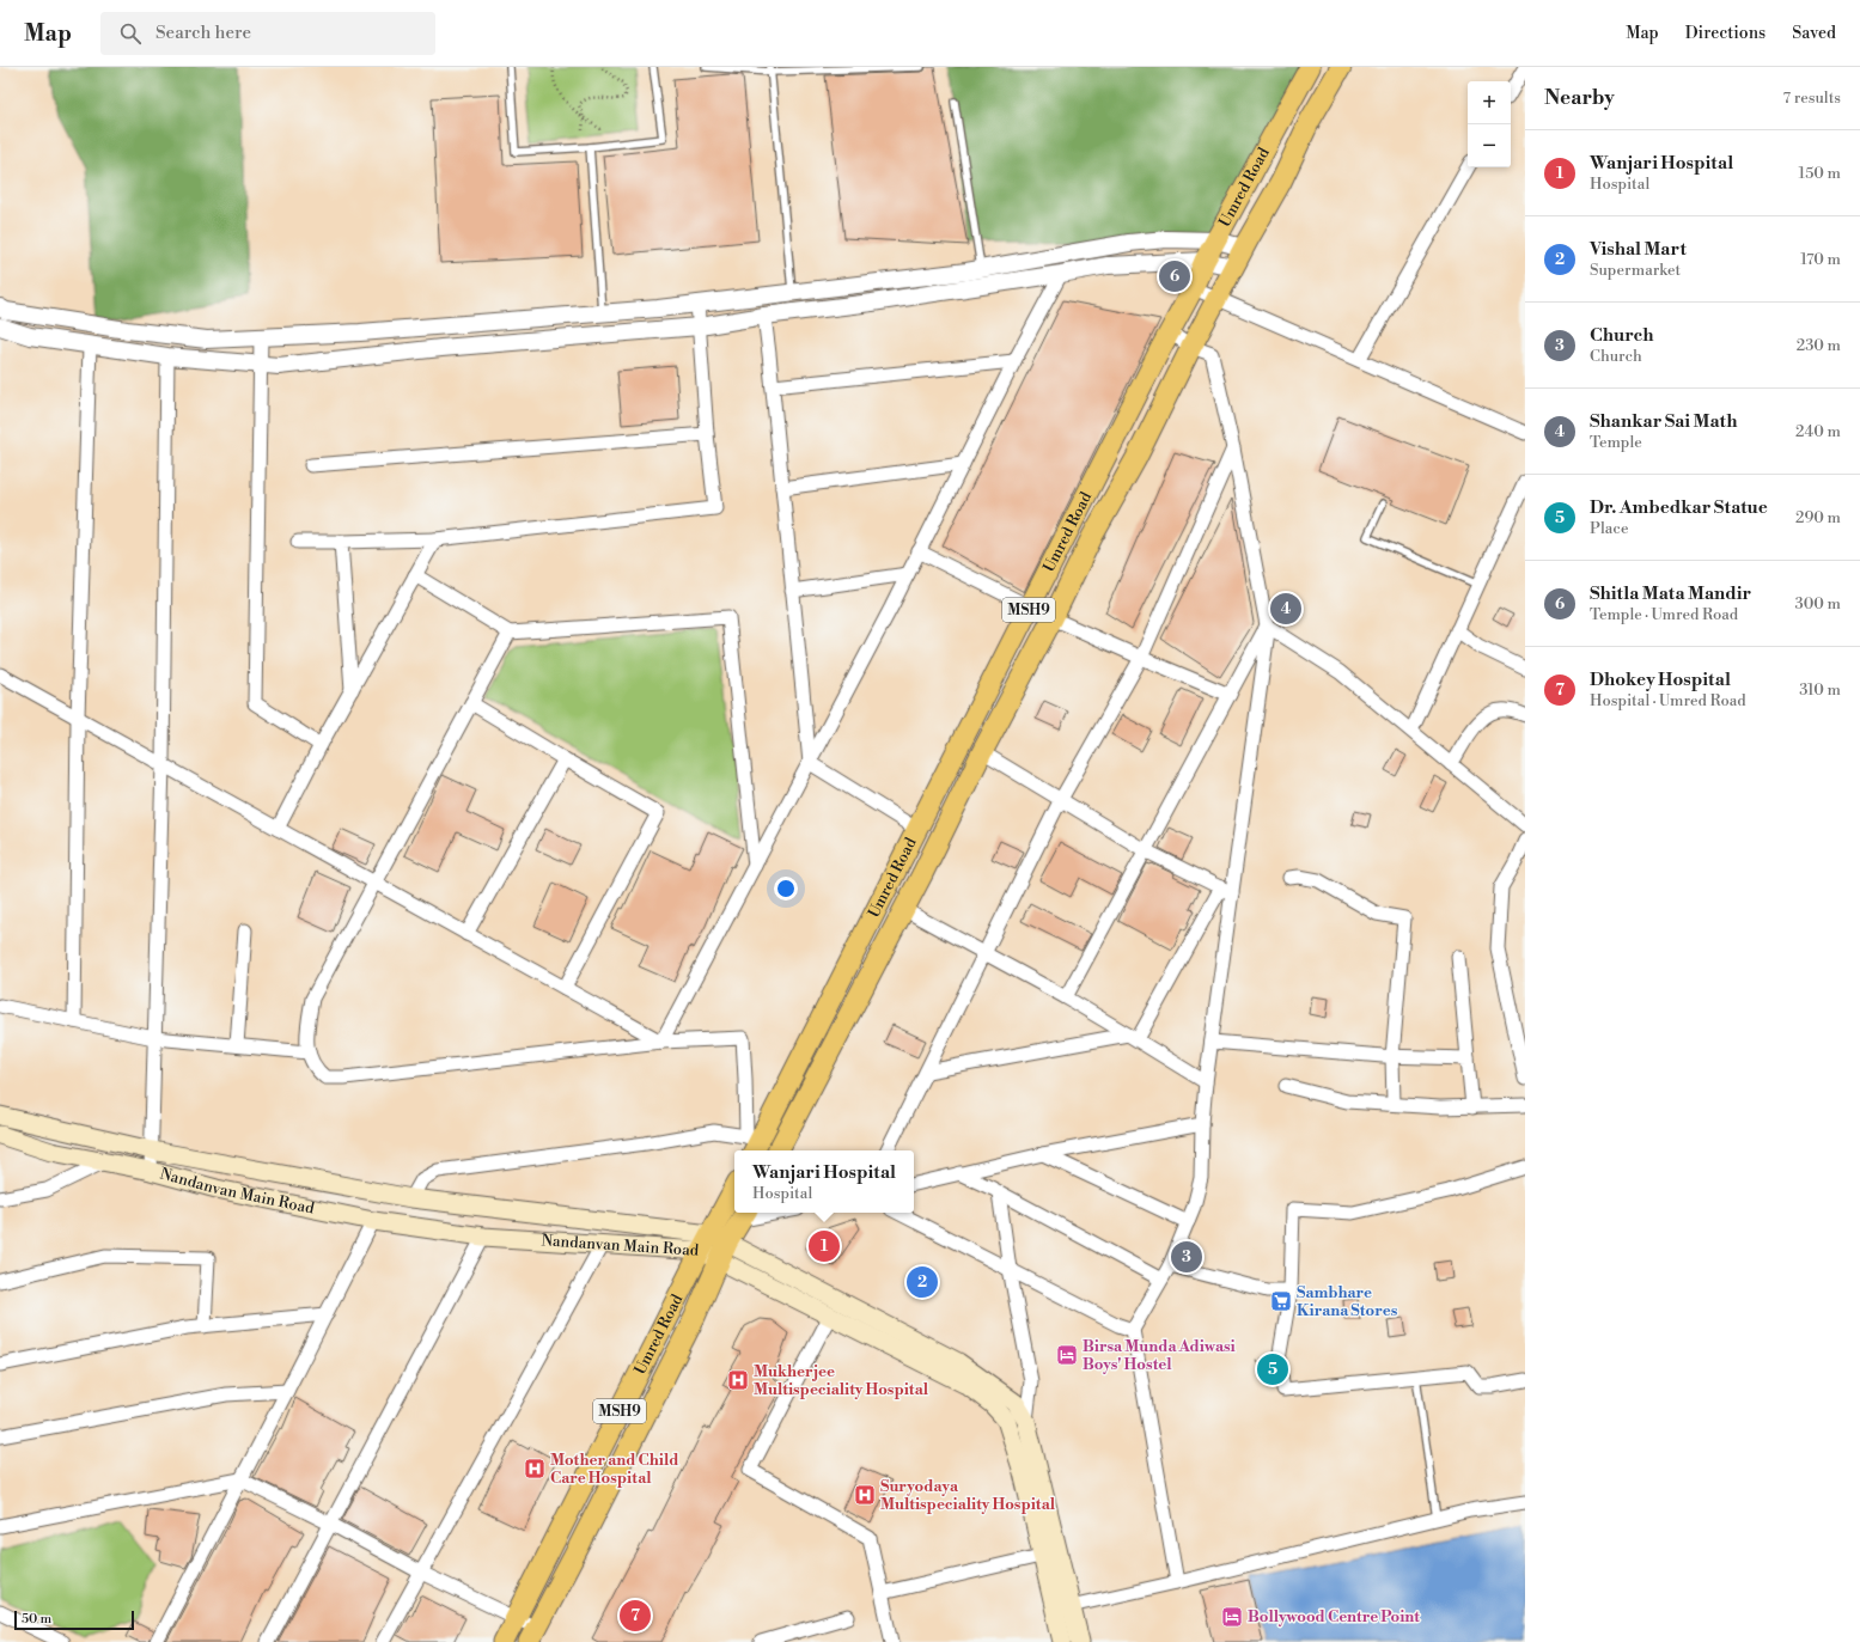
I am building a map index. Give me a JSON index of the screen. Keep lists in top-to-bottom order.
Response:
{
  "streets": {
    "main road": ["Umred Road", "MSH9", "Nandanvan Main Road"]
  },
  "crossings": [
    ["Umred Road", "Nandanvan Main Road"]
  ],
  "places": {
    "supermarket": ["Sambhare Kirana Stores"],
    "hotel": ["Birsa Munda Adiwasi Boys' Hostel", "Bollywood Centre Point"],
    "hospital": ["Mukherjee Multispeciality Hospital", "Mother and Child Care Hospital", "Suryodaya Multispeciality Hospital"]
  },
  "scale_bar": "50 m",
  "page": {
    "header": "Map",
    "search": "Search here",
    "nav": ["Map", "Directions", "Saved"],
    "heading": ["Nearby", "7 results"],
    "map_buttons": ["+", "−"],
    "list": [
      {
        "mark": "1",
        "name": "Wanjari Hospital",
        "note": "Hospital",
        "value": "150 m"
      },
      {
        "mark": "2",
        "name": "Vishal Mart",
        "note": "Supermarket",
        "value": "170 m"
      },
      {
        "mark": "3",
        "name": "Church",
        "note": "Church",
        "value": "230 m"
      },
      {
        "mark": "4",
        "name": "Shankar Sai Math",
        "note": "Temple",
        "value": "240 m"
      },
      {
        "mark": "5",
        "name": "Dr. Ambedkar Statue",
        "note": "Place",
        "value": "290 m"
      },
      {
        "mark": "6",
        "name": "Shitla Mata Mandir",
        "note": "Temple · Umred Road",
        "value": "300 m"
      },
      {
        "mark": "7",
        "name": "Dhokey Hospital",
        "note": "Hospital · Umred Road",
        "value": "310 m"
      }
    ],
    "pins": [
      "6",
      "4",
      "1",
      "3",
      "2",
      "5",
      "7"
    ],
    "popup": ["Wanjari Hospital", "Hospital"],
    "scale": "50 m"
  }
}
